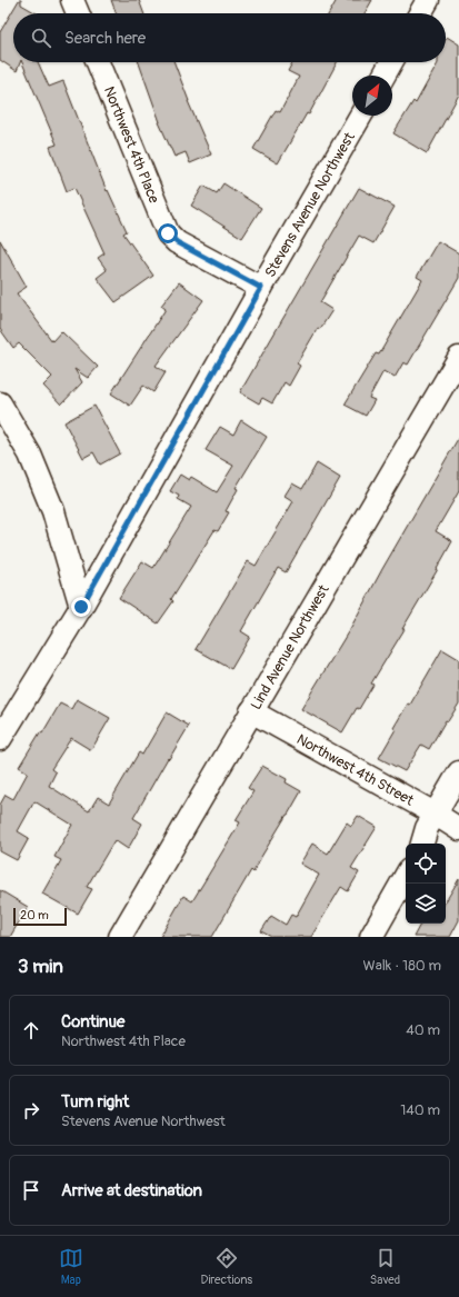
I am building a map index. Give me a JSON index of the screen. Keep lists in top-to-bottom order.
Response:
{
  "streets": {
    "street": [
      "Northwest 4th Place",
      "Stevens Avenue Northwest",
      "Lind Avenue Northwest",
      "Northwest 4th Street"
    ]
  },
  "crossings": [
    ["Northwest 4th Place", "Stevens Avenue Northwest"],
    ["Lind Avenue Northwest", "Northwest 4th Street"]
  ],
  "scale_bar": "20 m",
  "north": "top right",
  "page": {
    "search": "Search here",
    "scale": "20 m",
    "heading": ["3 min", "Walk · 180 m"],
    "list": [
      ["Continue", "Northwest 4th Place", "40 m"],
      ["Turn right", "Stevens Avenue Northwest", "140 m"],
      "Arrive at destination"
    ],
    "nav": ["Map", "Directions", "Saved"]
  }
}
